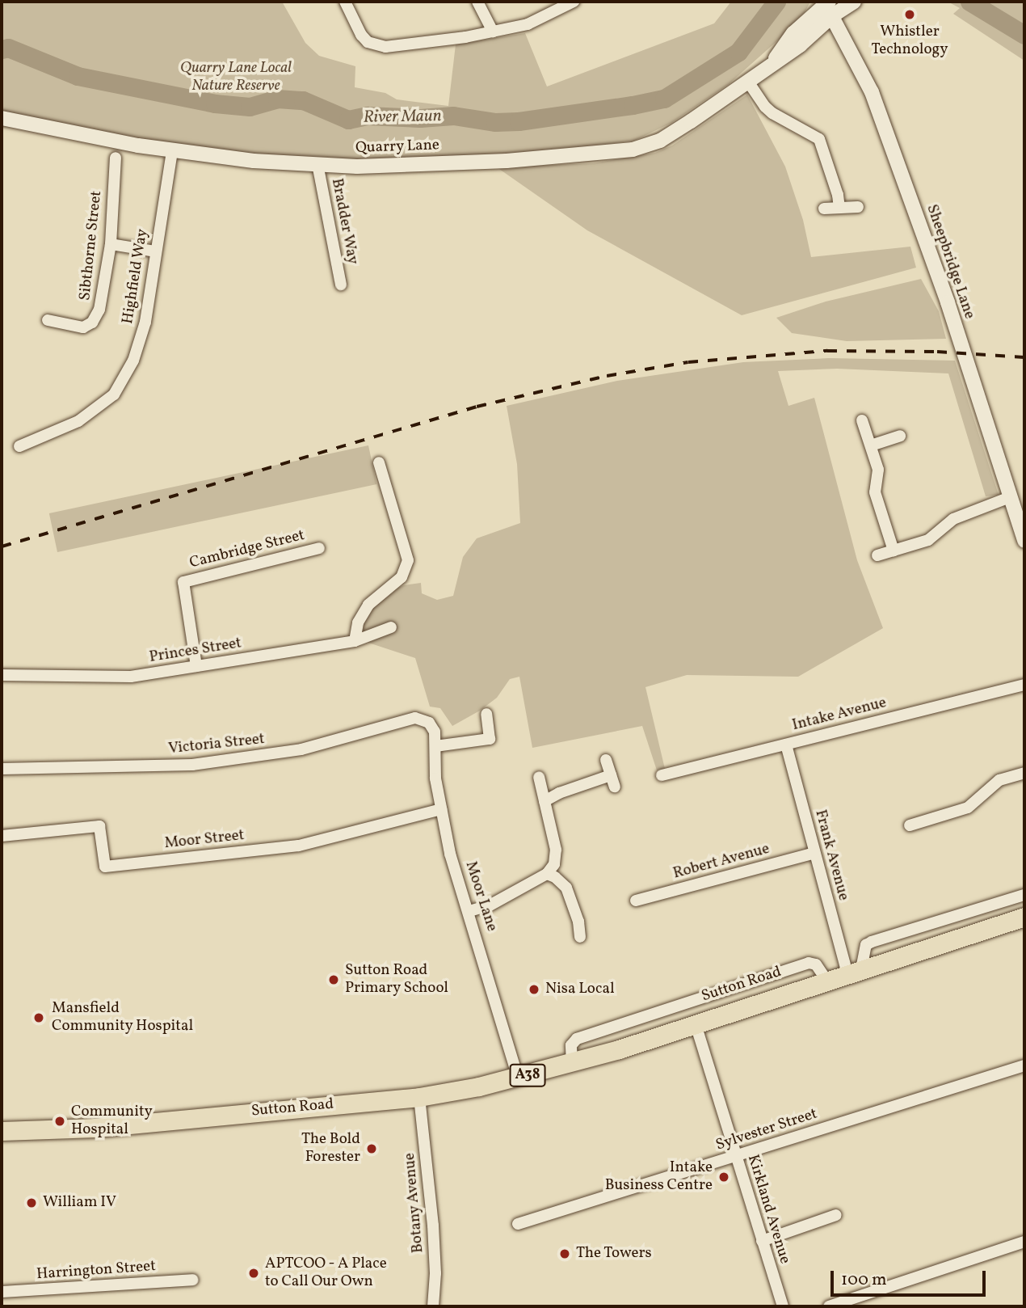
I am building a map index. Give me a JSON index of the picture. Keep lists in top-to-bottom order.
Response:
{
  "streets": {
    "highway": ["Sutton Road", "A38"],
    "street": [
      "Quarry Lane",
      "Bradder Way",
      "Sibthorne Street",
      "Sheepbridge Lane",
      "Highfield Way",
      "Cambridge Street",
      "Princes Street",
      "Intake Avenue",
      "Victoria Street",
      "Moor Street",
      "Frank Avenue",
      "Robert Avenue",
      "Moor Lane",
      "Sylvester Street",
      "Botany Avenue",
      "Kirkland Avenue",
      "Harrington Street"
    ]
  },
  "crossings": [
    ["Quarry Lane", "Bradder Way"],
    ["Quarry Lane", "Sheepbridge Lane"],
    ["Quarry Lane", "Highfield Way"],
    ["Cambridge Street", "Princes Street"],
    ["Intake Avenue", "Frank Avenue"],
    ["Victoria Street", "Moor Lane"],
    ["Moor Street", "Moor Lane"],
    ["Frank Avenue", "Robert Avenue"],
    ["Frank Avenue", "Sutton Road"],
    ["Moor Lane", "Sutton Road"],
    ["Sutton Road", "Botany Avenue"],
    ["Sutton Road", "Kirkland Avenue"],
    ["Sylvester Street", "Kirkland Avenue"]
  ],
  "water": ["River Maun"],
  "parks": ["Quarry Lane Local Nature Reserve"],
  "places": [
    "Whistler Technology",
    "Sutton Road Primary School",
    "Nisa Local",
    "Mansfield Community Hospital",
    "Community Hospital",
    "The Bold Forester",
    "Intake Business Centre",
    "William IV",
    "The Towers",
    "APTCOO - A Place to Call Our Own"
  ],
  "scale_bar": "100 m"
}
